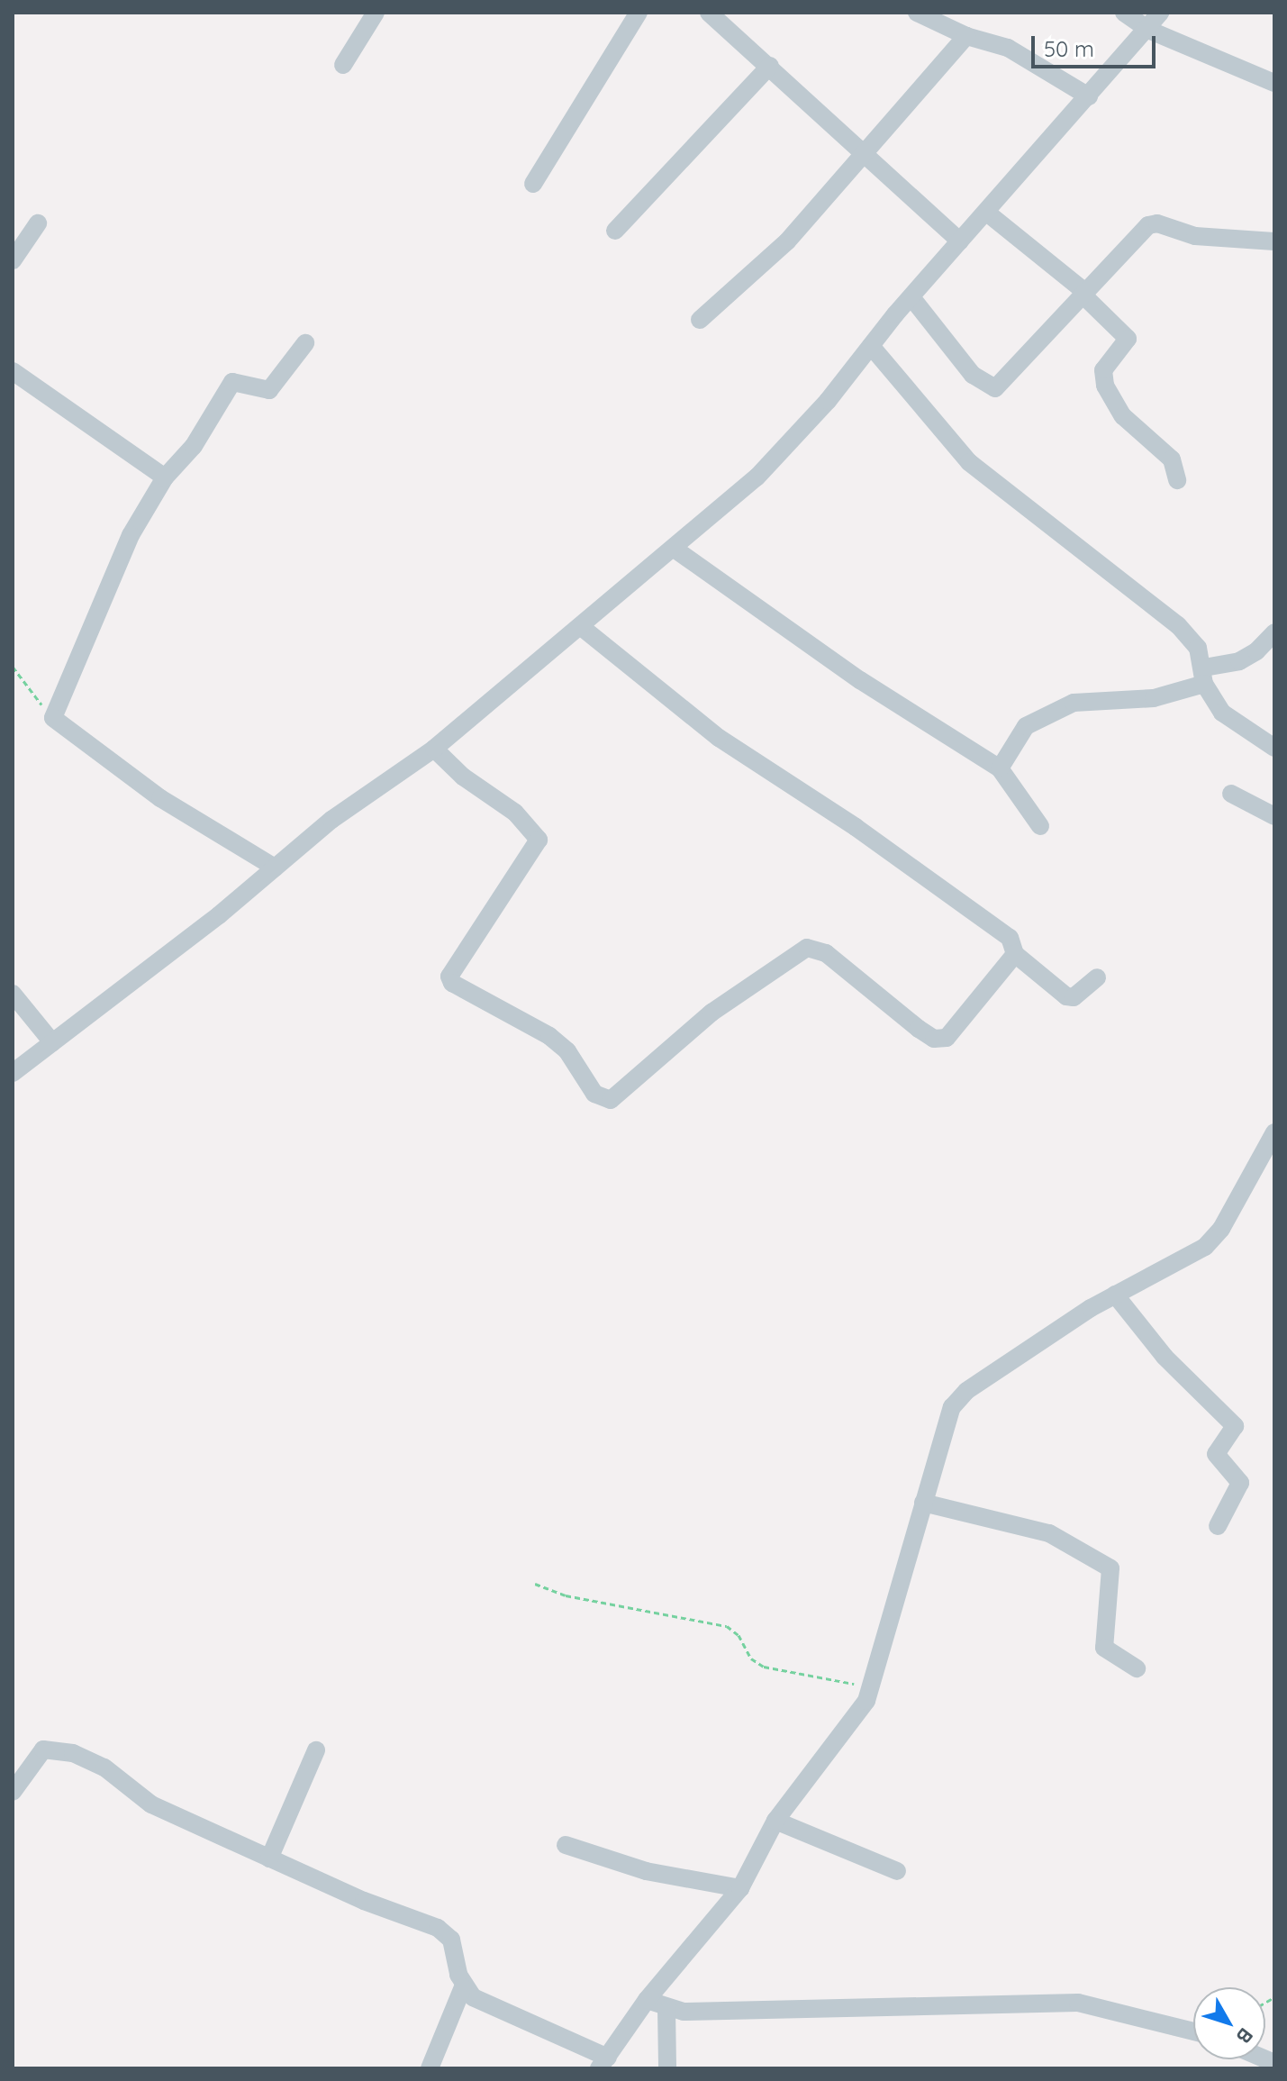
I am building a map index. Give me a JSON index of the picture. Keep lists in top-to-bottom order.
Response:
{
  "scale_bar": "50 m",
  "north": "bottom right"
}
